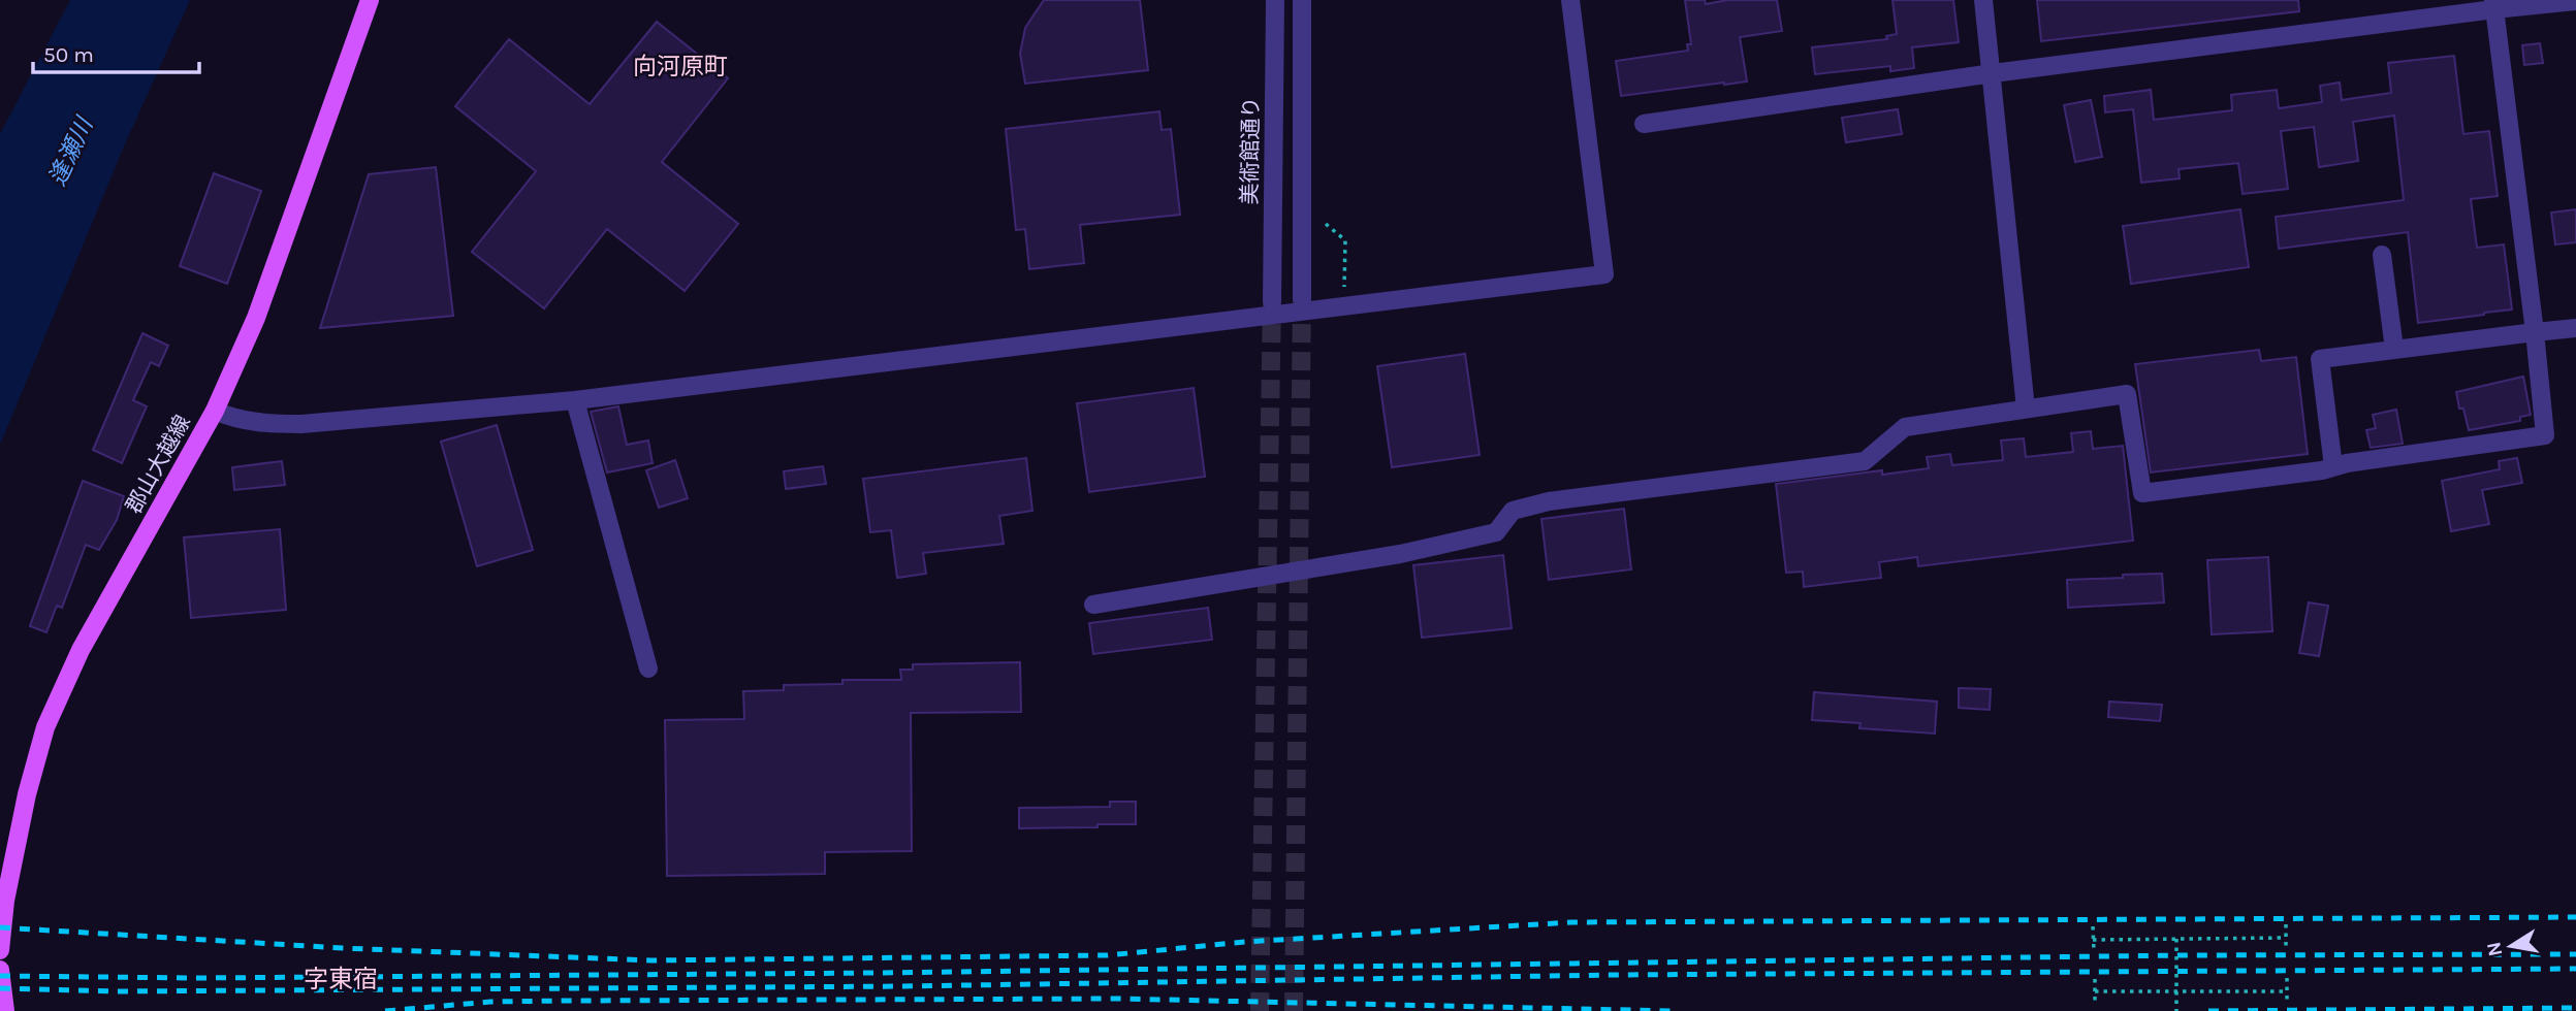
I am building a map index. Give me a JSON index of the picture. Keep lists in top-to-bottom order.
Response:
{
  "streets": {
    "main road": ["郡山大越線"],
    "street": ["美術館通り"]
  },
  "districts": ["向河原町", "字東宿"],
  "water": ["逢瀬川"],
  "scale_bar": "50 m",
  "north": "left"
}
